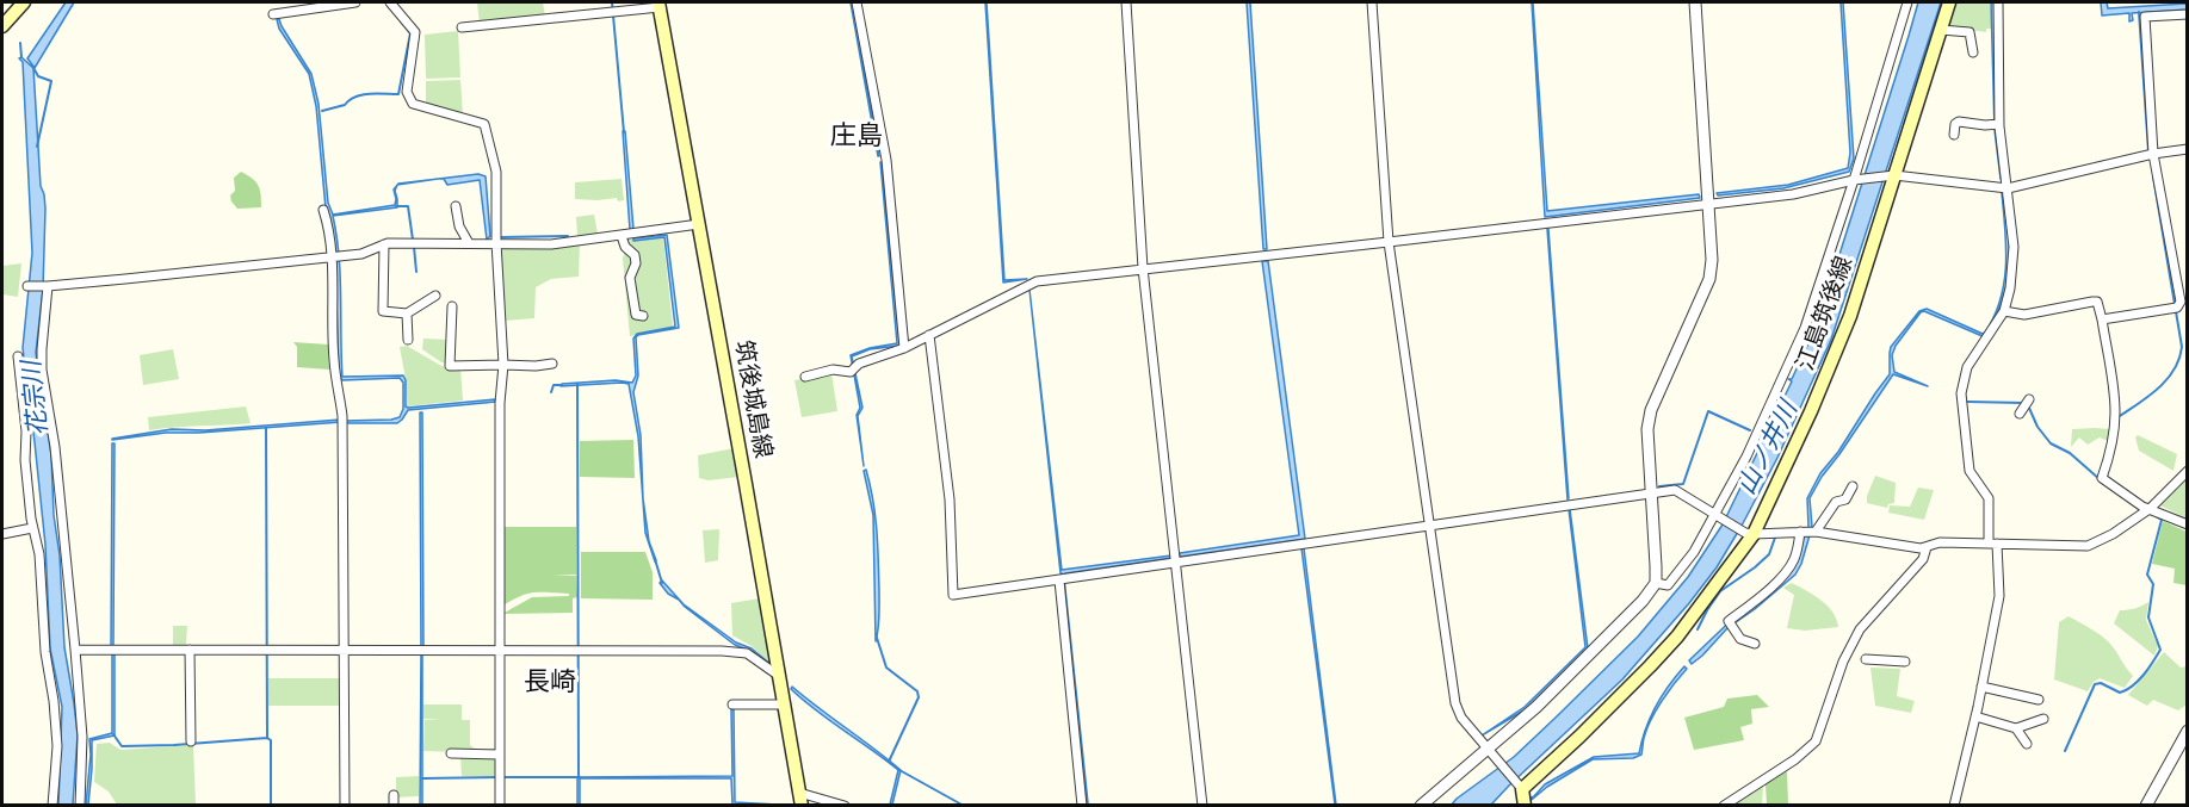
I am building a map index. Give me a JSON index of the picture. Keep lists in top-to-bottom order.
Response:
{
  "streets": {
    "main road": ["江島筑後線", "筑後城島線"]
  },
  "districts": ["庄島", "長崎"],
  "water": ["花宗川", "山ノ井川"]
}
